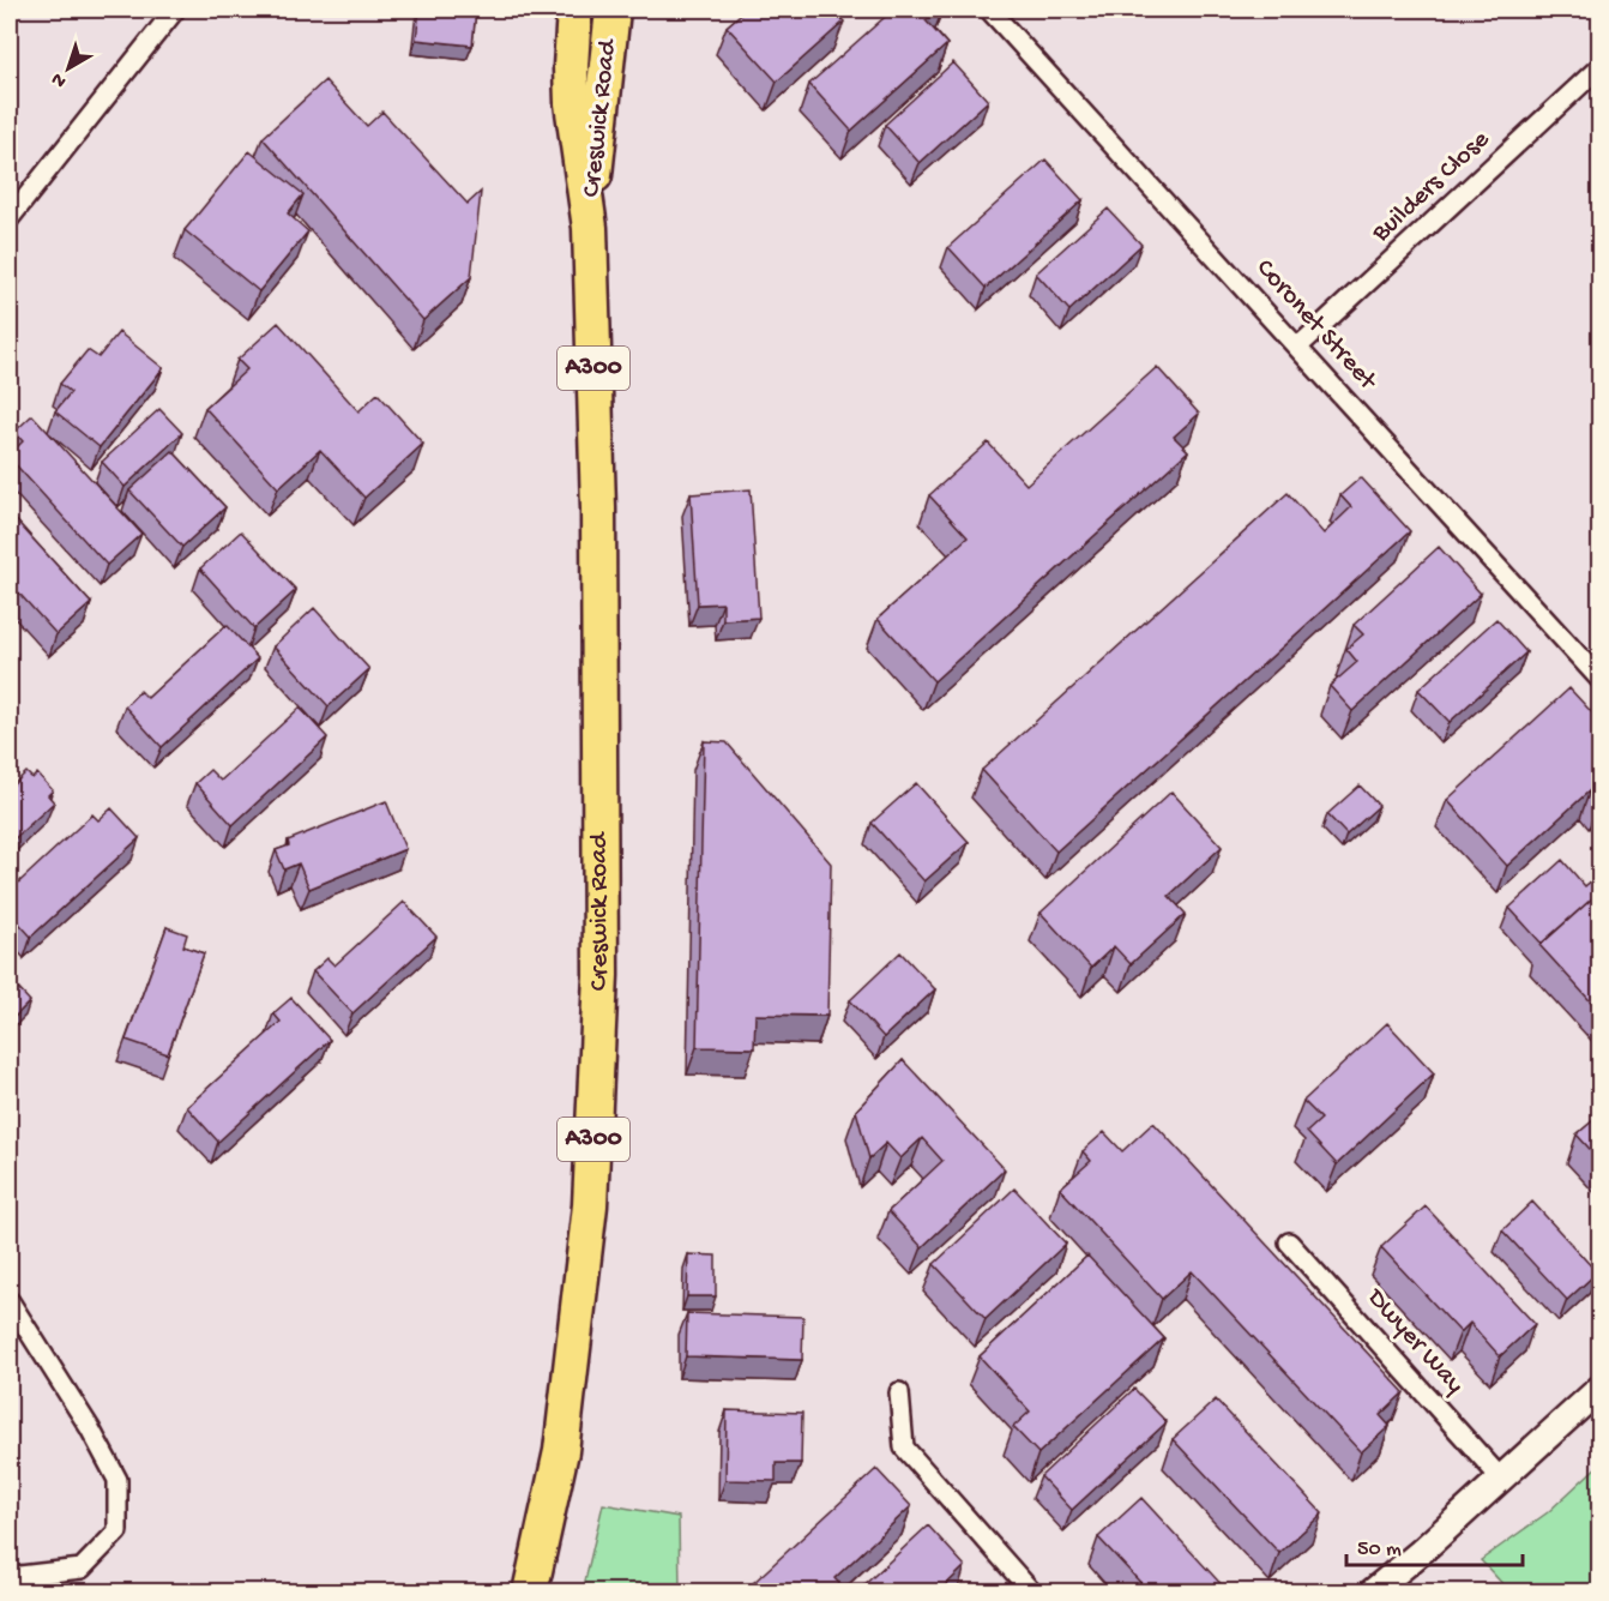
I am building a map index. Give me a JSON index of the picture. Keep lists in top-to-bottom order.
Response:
{
  "streets": {
    "highway": ["Creswick Road", "A300"],
    "street": ["Builders Close", "Coronet Street", "Dwyer Way"]
  },
  "crossings": [
    ["Builders Close", "Coronet Street"]
  ],
  "scale_bar": "50 m",
  "north": "bottom left"
}
